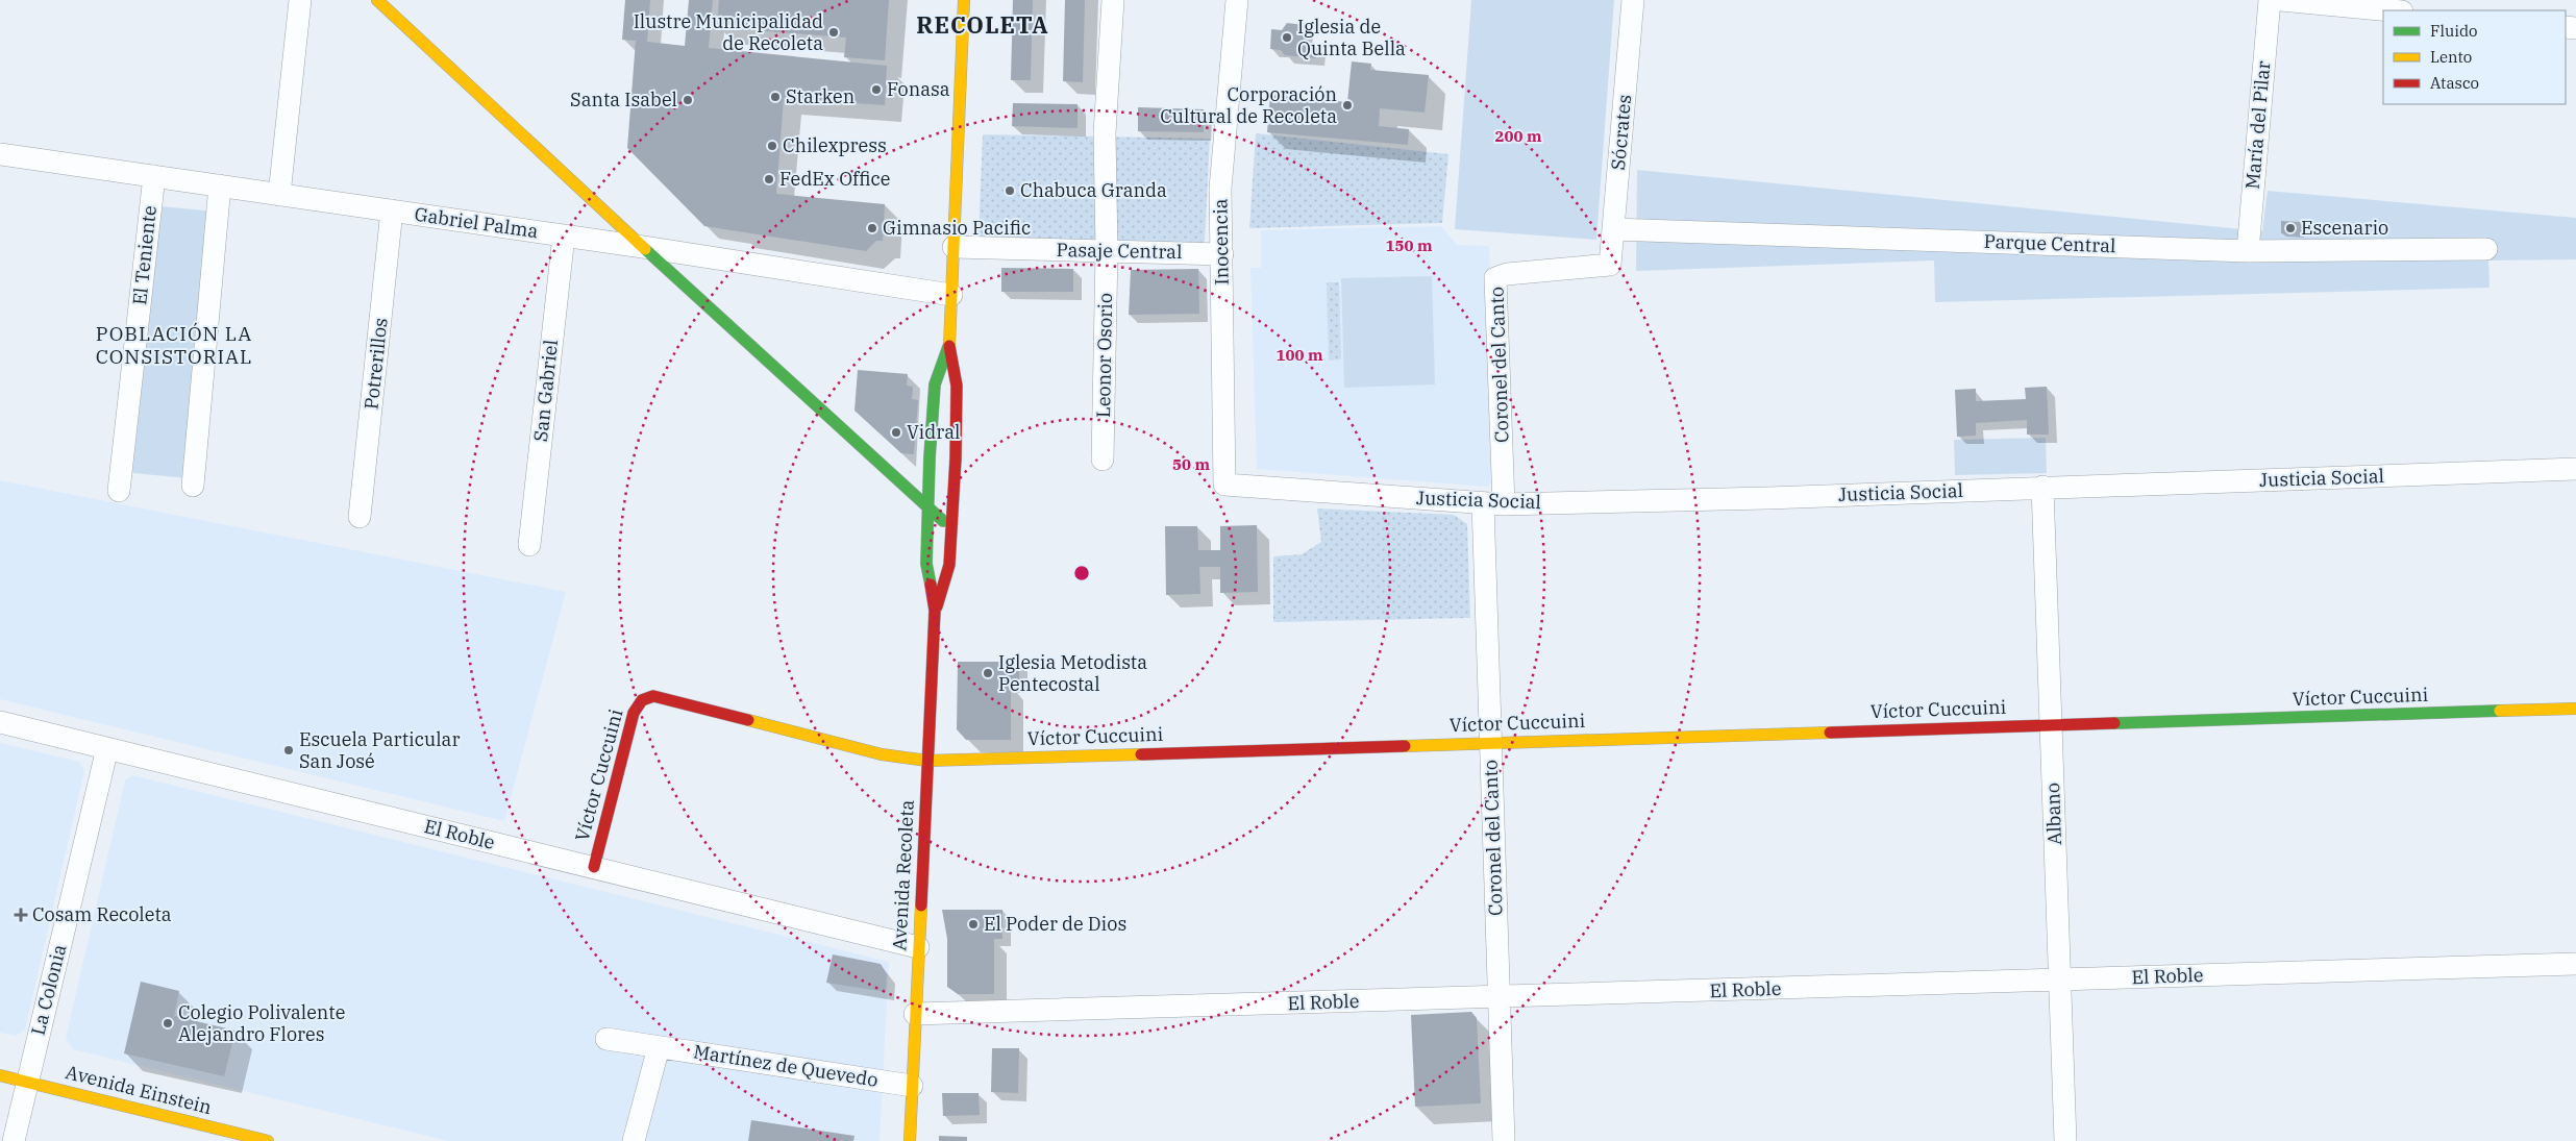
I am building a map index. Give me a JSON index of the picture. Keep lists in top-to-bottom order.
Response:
{
  "streets": {
    "main road": ["Víctor Cuccuini", "Avenida Recoleta", "Avenida Einstein"],
    "street": [
      "María del Pilar",
      "Sócrates",
      "Gabriel Palma",
      "Inocencia",
      "Parque Central",
      "Pasaje Central",
      "El Teniente",
      "Leonor Osorio",
      "Potrerillos",
      "Coronel del Canto",
      "San Gabriel",
      "Justicia Social",
      "Albano",
      "El Roble",
      "La Colonia",
      "Martínez de Quevedo"
    ]
  },
  "crossings": [
    ["María del Pilar", "Parque Central"],
    ["Sócrates", "Parque Central"],
    ["Sócrates", "Coronel del Canto"],
    ["Gabriel Palma", "El Teniente"],
    ["Gabriel Palma", "Potrerillos"],
    ["Gabriel Palma", "San Gabriel"],
    ["Gabriel Palma", "Avenida Recoleta"],
    ["Inocencia", "Pasaje Central"],
    ["Inocencia", "Justicia Social"],
    ["Pasaje Central", "Leonor Osorio"],
    ["Pasaje Central", "Avenida Recoleta"],
    ["Coronel del Canto", "Justicia Social"],
    ["Coronel del Canto", "Víctor Cuccuini"],
    ["Coronel del Canto", "El Roble"],
    ["Justicia Social", "Albano"],
    ["Víctor Cuccuini", "Albano"],
    ["Víctor Cuccuini", "El Roble"],
    ["Víctor Cuccuini", "Avenida Recoleta"],
    ["Albano", "El Roble"],
    ["El Roble", "Avenida Recoleta"],
    ["El Roble", "La Colonia"],
    ["Avenida Recoleta", "Martínez de Quevedo"],
    ["La Colonia", "Avenida Einstein"]
  ],
  "districts": ["RECOLETA", "POBLACIÓN LA CONSISTORIAL"],
  "places": {
    "other": [
      "Ilustre Municipalidad de Recoleta",
      "Iglesia de Quinta Bella",
      "Fonasa",
      "Starken",
      "Santa Isabel",
      "Corporación Cultural de Recoleta",
      "Chilexpress",
      "FedEx Office",
      "Chabuca Granda",
      "Gimnasio Pacific",
      "Escenario",
      "Vidral",
      "Iglesia Metodista Pentecostal",
      "Escuela Particular San José",
      "El Poder de Dios",
      "Colegio Polivalente Alejandro Flores"
    ],
    "health": ["Cosam Recoleta"]
  },
  "legend": ["Fluido", "Lento", "Atasco"],
  "rings": [
    "200 m",
    "150 m",
    "100 m",
    "50 m"
  ]
}
